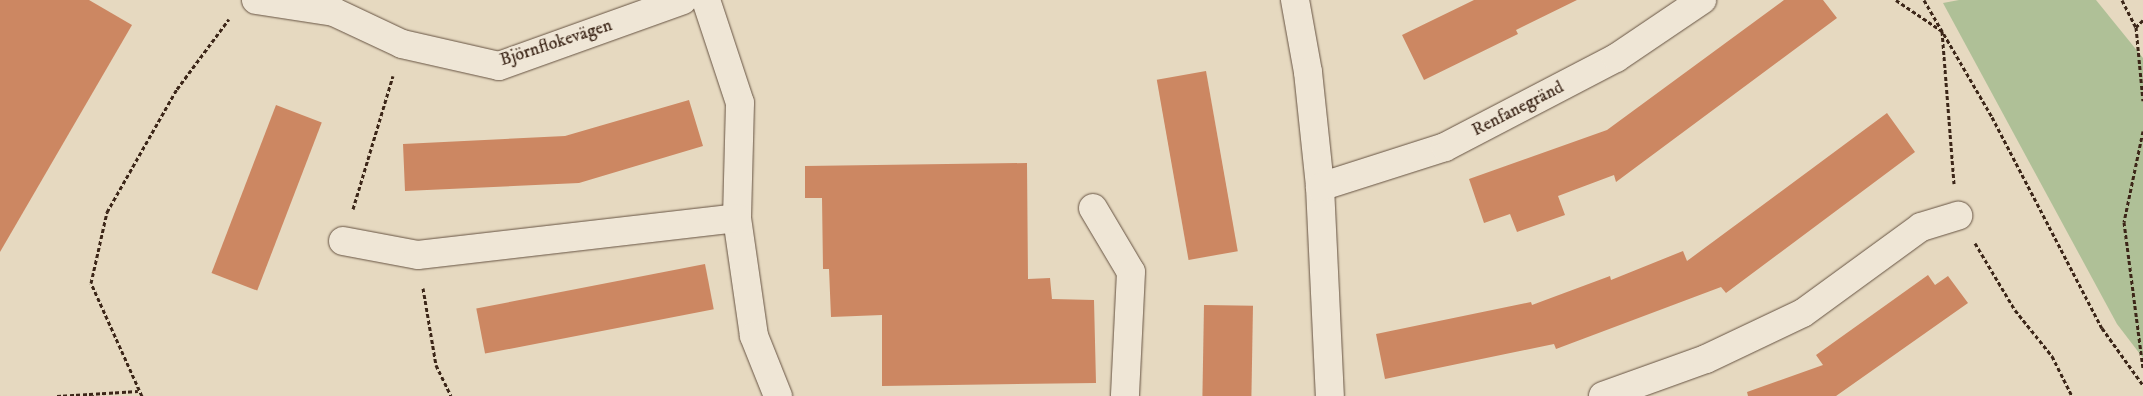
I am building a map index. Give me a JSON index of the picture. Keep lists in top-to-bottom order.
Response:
{
  "streets": {
    "street": ["Björnflokevägen", "Renfanegränd"]
  }
}
